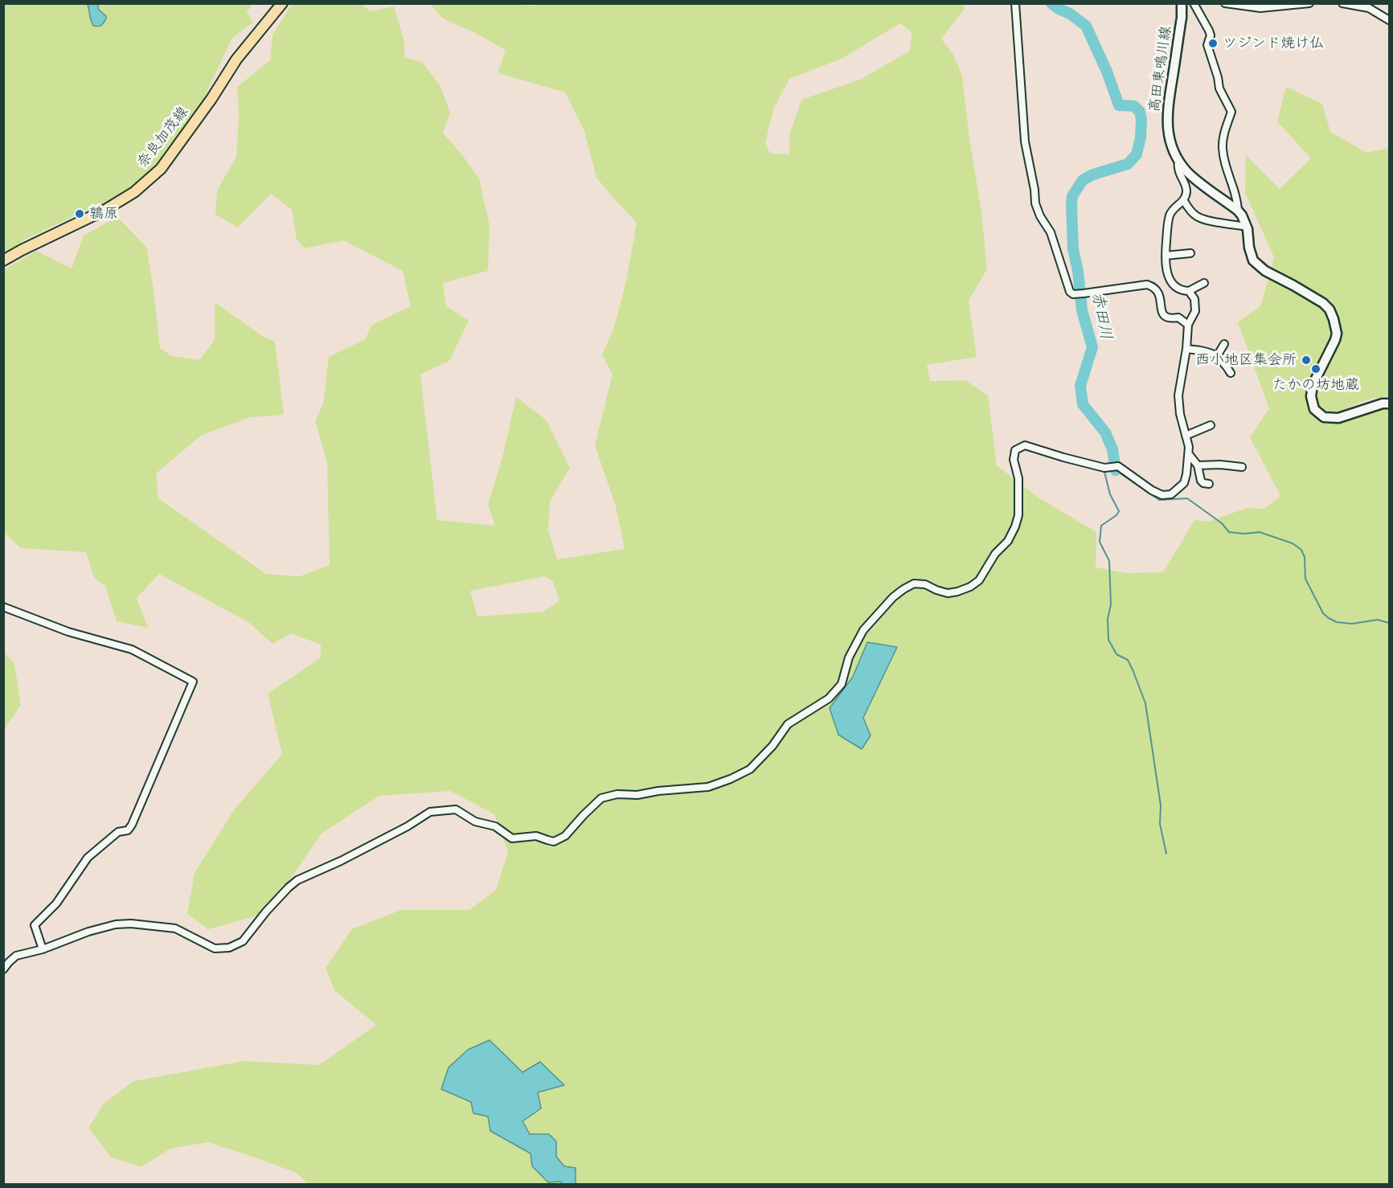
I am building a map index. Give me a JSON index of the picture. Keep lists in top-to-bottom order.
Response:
{
  "streets": {
    "main road": ["高田東鳴川線", "奈良加茂線"]
  },
  "water": ["赤田川"],
  "places": [
    "ツジンド焼け仏",
    "鶉原",
    "西小地区集会所",
    "たかの坊地蔵"
  ]
}
